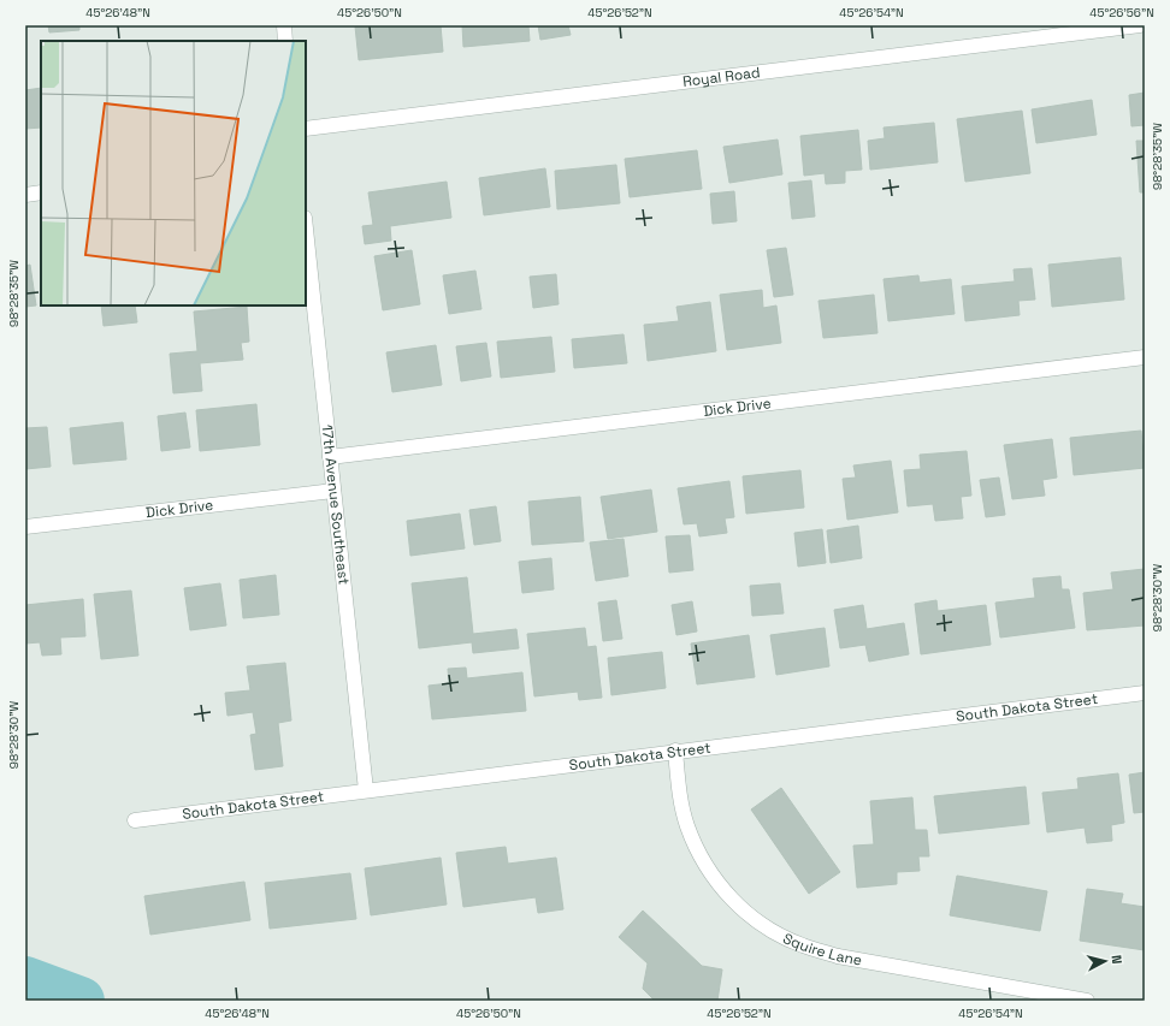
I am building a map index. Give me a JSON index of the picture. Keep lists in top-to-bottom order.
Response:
{
  "streets": {
    "street": [
      "Royal Road",
      "Dick Drive",
      "17th Avenue Southeast",
      "South Dakota Street",
      "Squire Lane"
    ]
  },
  "crossings": [
    ["Dick Drive", "17th Avenue Southeast"],
    ["17th Avenue Southeast", "South Dakota Street"],
    ["South Dakota Street", "Squire Lane"]
  ],
  "north": "right",
  "coordinates": [
    "45°26'48\"N",
    "45°26'50\"N",
    "45°26'52\"N",
    "45°26'54\"N",
    "45°26'56\"N",
    "98°28'35\"W",
    "98°28'30\"W"
  ]
}
